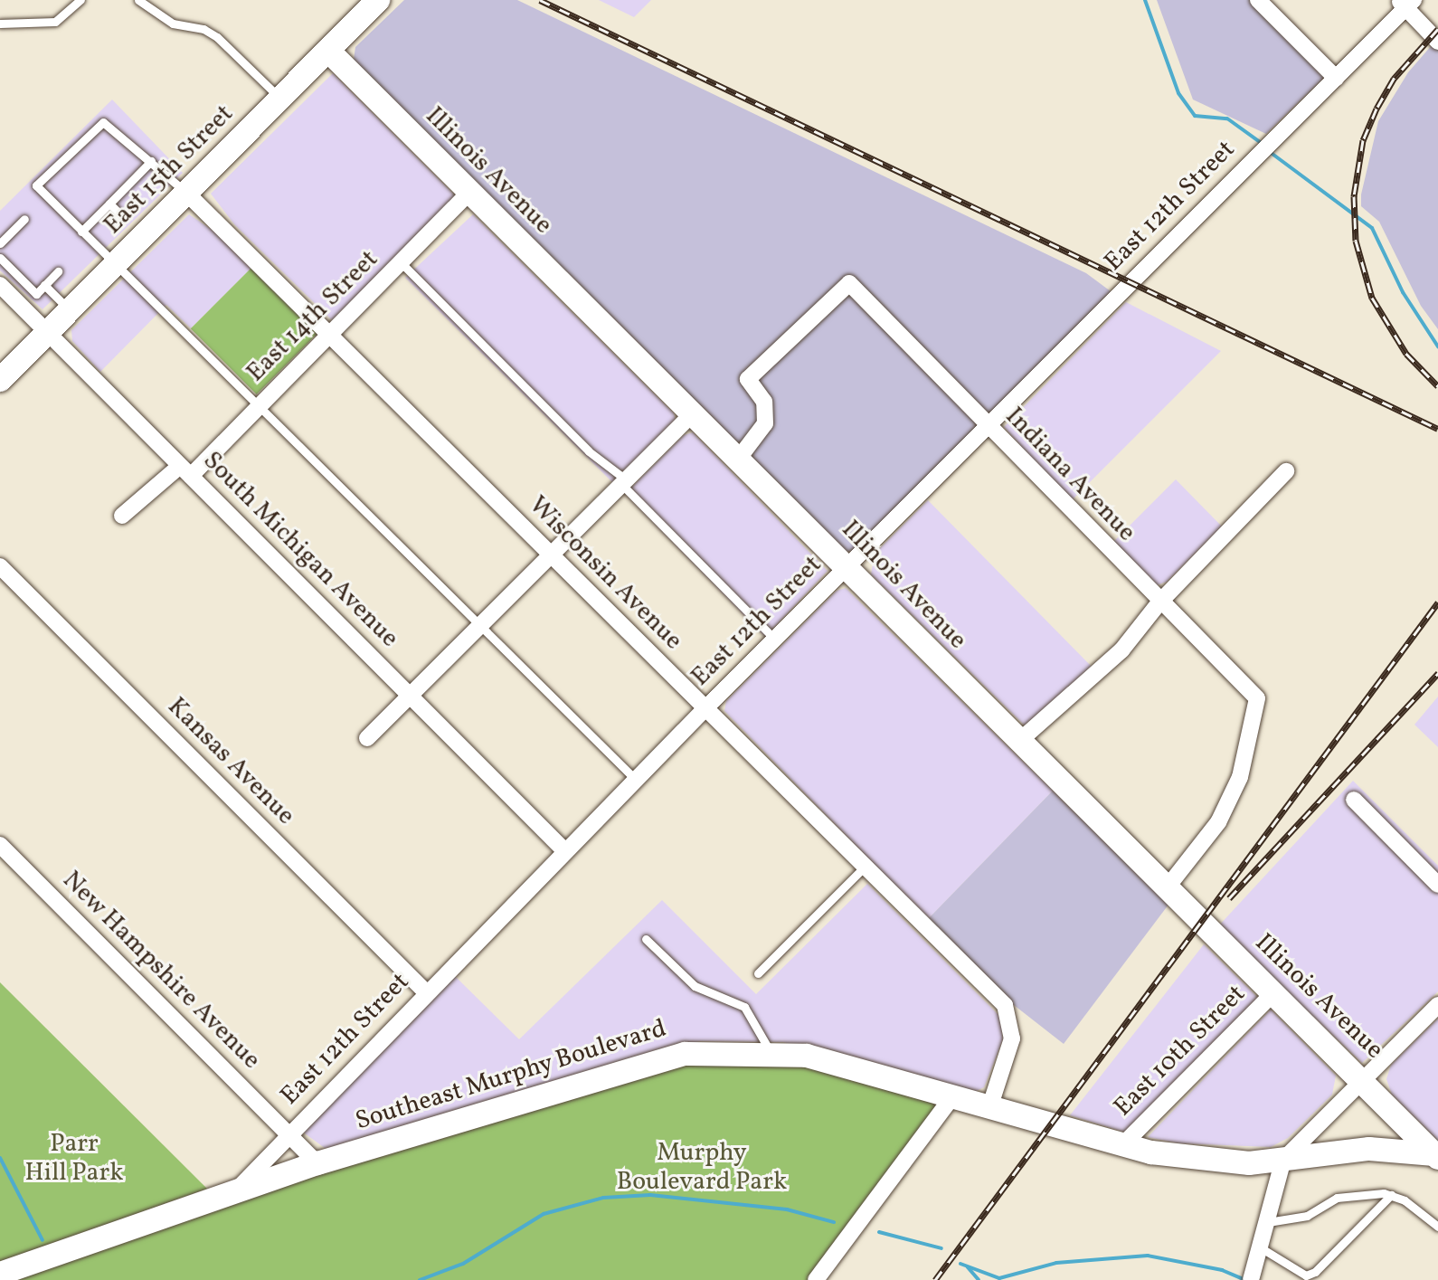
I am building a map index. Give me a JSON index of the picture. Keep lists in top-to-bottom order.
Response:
{
  "streets": {
    "street": [
      "East 15th Street",
      "Illinois Avenue",
      "East 12th Street",
      "East 14th Street",
      "Indiana Avenue",
      "South Michigan Avenue",
      "Wisconsin Avenue",
      "Kansas Avenue",
      "New Hampshire Avenue",
      "East 10th Street",
      "Southeast Murphy Boulevard"
    ]
  },
  "crossings": [
    ["East 15th Street", "Illinois Avenue"],
    ["East 15th Street", "South Michigan Avenue"],
    ["East 15th Street", "Wisconsin Avenue"],
    ["Illinois Avenue", "East 12th Street"],
    ["Illinois Avenue", "East 14th Street"],
    ["Illinois Avenue", "Indiana Avenue"],
    ["Illinois Avenue", "East 10th Street"],
    ["Illinois Avenue", "Southeast Murphy Boulevard"],
    ["East 12th Street", "Indiana Avenue"],
    ["East 12th Street", "South Michigan Avenue"],
    ["East 12th Street", "Wisconsin Avenue"],
    ["East 12th Street", "Kansas Avenue"],
    ["East 12th Street", "New Hampshire Avenue"],
    ["East 12th Street", "Southeast Murphy Boulevard"],
    ["East 14th Street", "South Michigan Avenue"],
    ["East 14th Street", "Wisconsin Avenue"],
    ["Wisconsin Avenue", "Southeast Murphy Boulevard"],
    ["New Hampshire Avenue", "Southeast Murphy Boulevard"],
    ["East 10th Street", "Southeast Murphy Boulevard"]
  ],
  "parks": ["Parr Hill Park", "Murphy Boulevard Park"]
}
